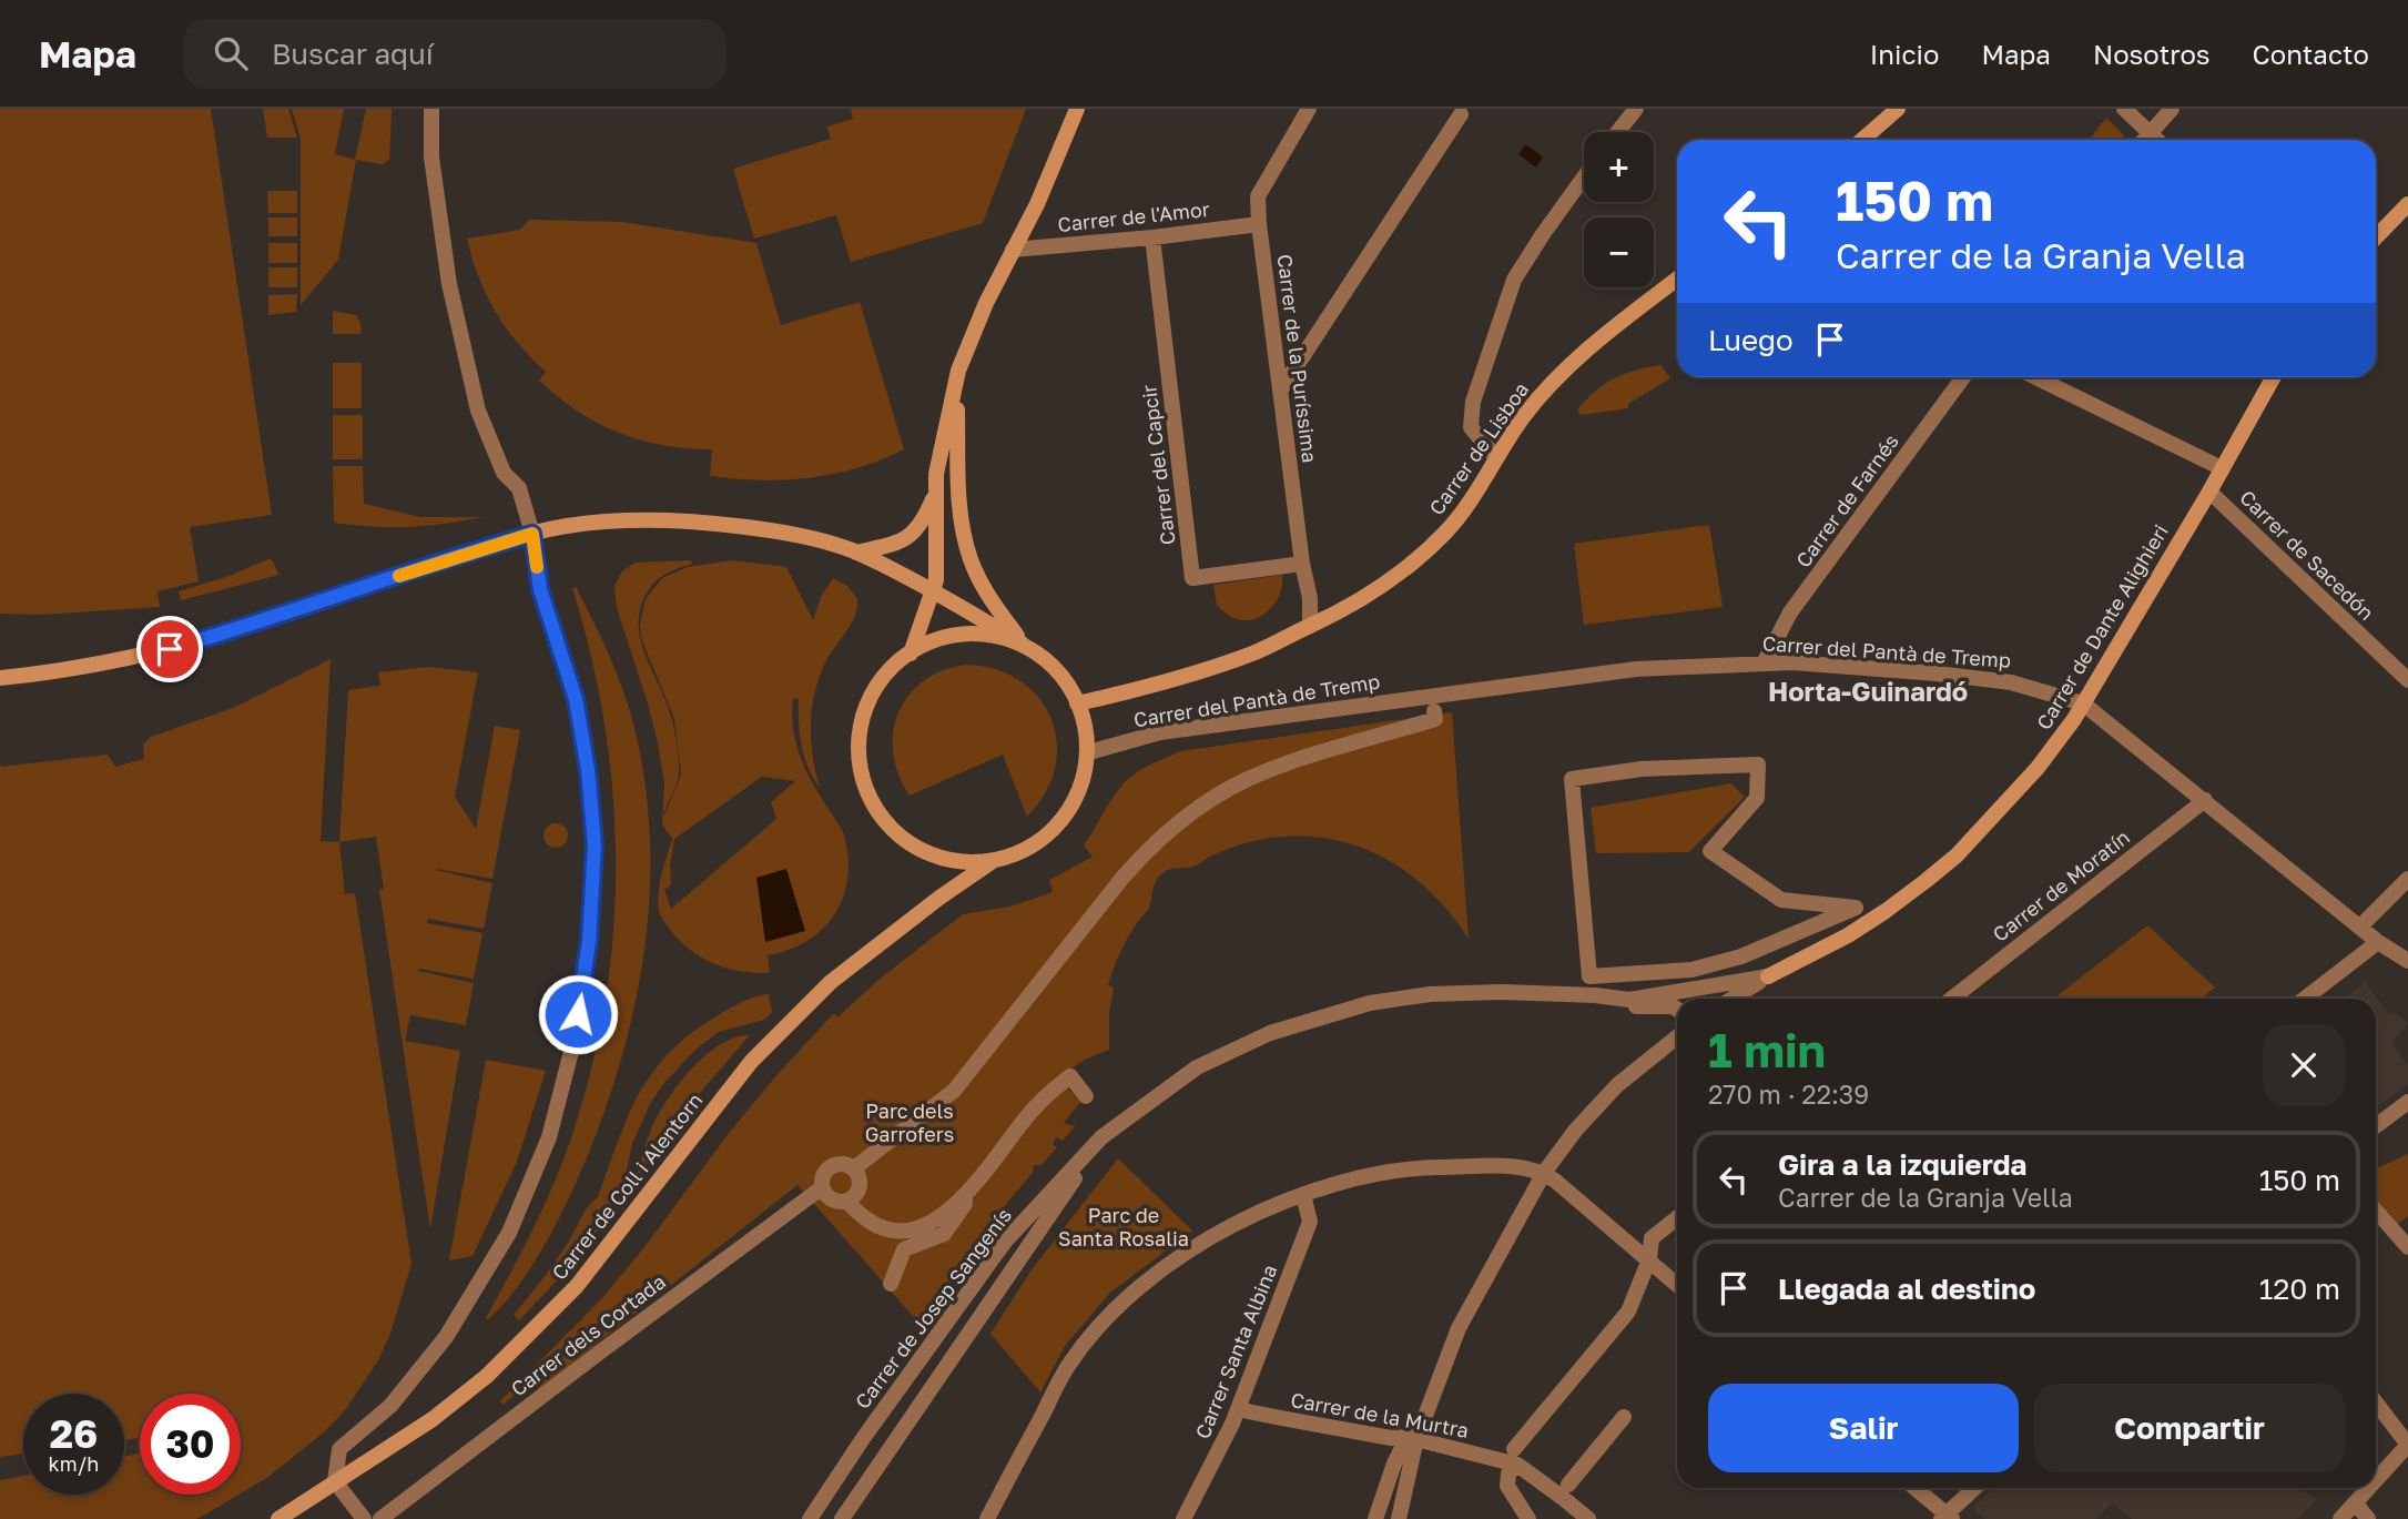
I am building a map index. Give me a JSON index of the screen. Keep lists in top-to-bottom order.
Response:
{
  "streets": {
    "street": [
      "Carrer de l'Amor",
      "Carrer de la Puríssima",
      "Carrer de Lisboa",
      "Carrer del Capcir",
      "Carrer de Farnés",
      "Carrer de Sacedón",
      "Carrer de Dante Alighieri",
      "Carrer del Pantà de Tremp",
      "Carrer de Moratín",
      "Carrer de Coll i Alentorn",
      "Carrer de Josep Sangenís",
      "Carrer dels Cortada",
      "Carrer Santa Albina",
      "Carrer de la Murtra"
    ]
  },
  "crossings": [
    ["Carrer de l'Amor", "Carrer de la Puríssima"],
    ["Carrer de l'Amor", "Carrer del Capcir"],
    ["Carrer de la Puríssima", "Carrer de Lisboa"],
    ["Carrer de la Puríssima", "Carrer del Capcir"],
    ["Carrer de Lisboa", "Carrer del Pantà de Tremp"],
    ["Carrer de Lisboa", "Carrer de Coll i Alentorn"],
    ["Carrer de Farnés", "Carrer del Pantà de Tremp"],
    ["Carrer de Sacedón", "Carrer de Dante Alighieri"],
    ["Carrer de Dante Alighieri", "Carrer del Pantà de Tremp"],
    ["Carrer de Dante Alighieri", "Carrer de Josep Sangenís"],
    ["Carrer del Pantà de Tremp", "Carrer de Moratín"],
    ["Carrer del Pantà de Tremp", "Carrer de Coll i Alentorn"],
    ["Carrer Santa Albina", "Carrer de la Murtra"]
  ],
  "districts": ["Horta-Guinardó"],
  "parks": ["Parc dels Garrofers", "Parc de Santa Rosalia"],
  "page": {
    "header": "Mapa",
    "search": "Buscar aquí",
    "nav": [
      "Inicio",
      "Mapa",
      "Nosotros",
      "Contacto"
    ],
    "map_buttons": ["+", "−"],
    "turn": ["150 m", "Carrer de la Granja Vella"],
    "then": "Luego",
    "heading": ["1 min", "270 m · 22:39"],
    "list": [
      {
        "name": "Gira a la izquierda",
        "note": "Carrer de la Granja Vella",
        "value": "150 m"
      },
      {
        "name": "Llegada al destino",
        "value": "120 m"
      }
    ],
    "buttons": ["Salir", "Compartir"],
    "speed": "26 km/h",
    "limit": "30"
  }
}
